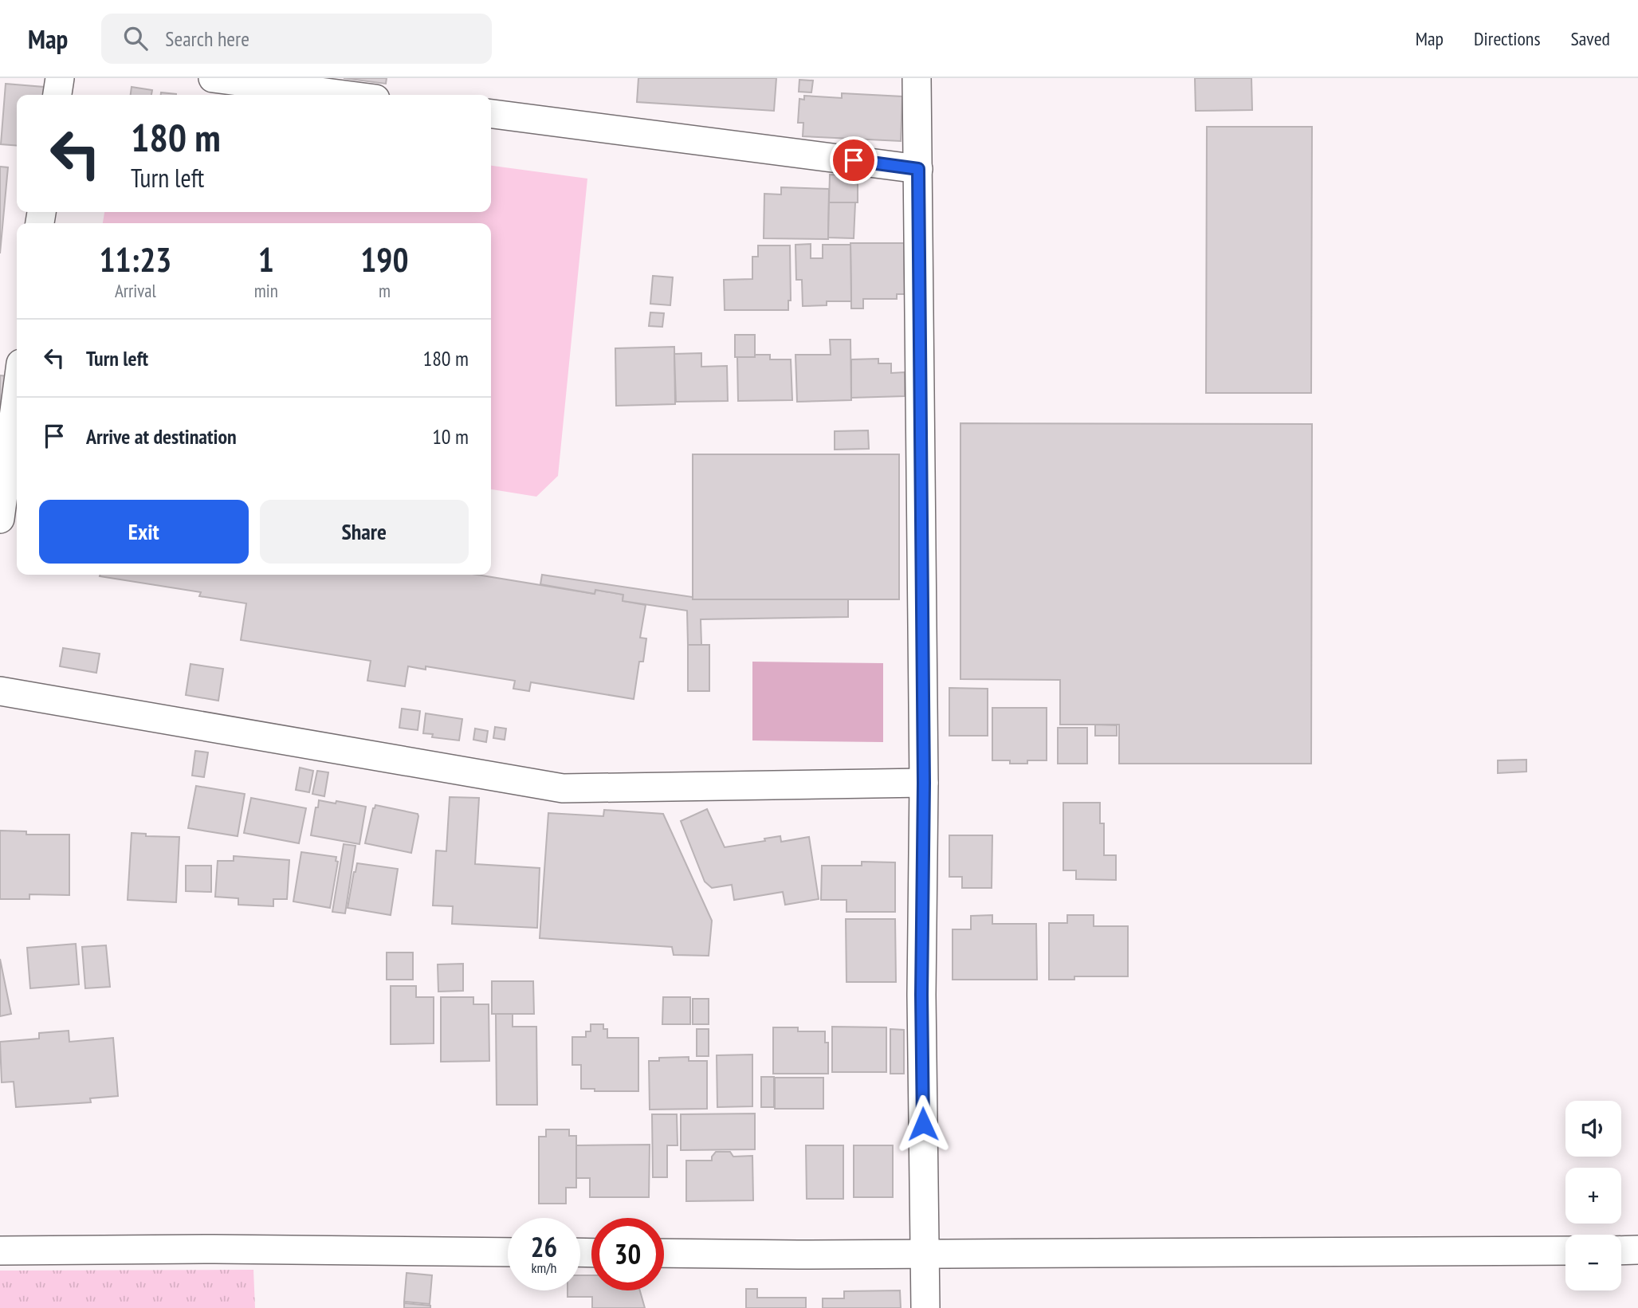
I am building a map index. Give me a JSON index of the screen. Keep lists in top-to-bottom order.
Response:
{
  "page": {
    "header": "Map",
    "search": "Search here",
    "nav": ["Map", "Directions", "Saved"],
    "turn": ["180 m", "Turn left"],
    "eta": [
      "11:23",
      "Arrival",
      "1",
      "min",
      "190",
      "m"
    ],
    "list": [
      {
        "name": "Turn left",
        "value": "180 m"
      },
      {
        "name": "Arrive at destination",
        "value": "10 m"
      }
    ],
    "buttons": ["Exit", "Share"],
    "map_buttons": ["+", "−"],
    "speed": "26 km/h",
    "limit": "30"
  }
}
